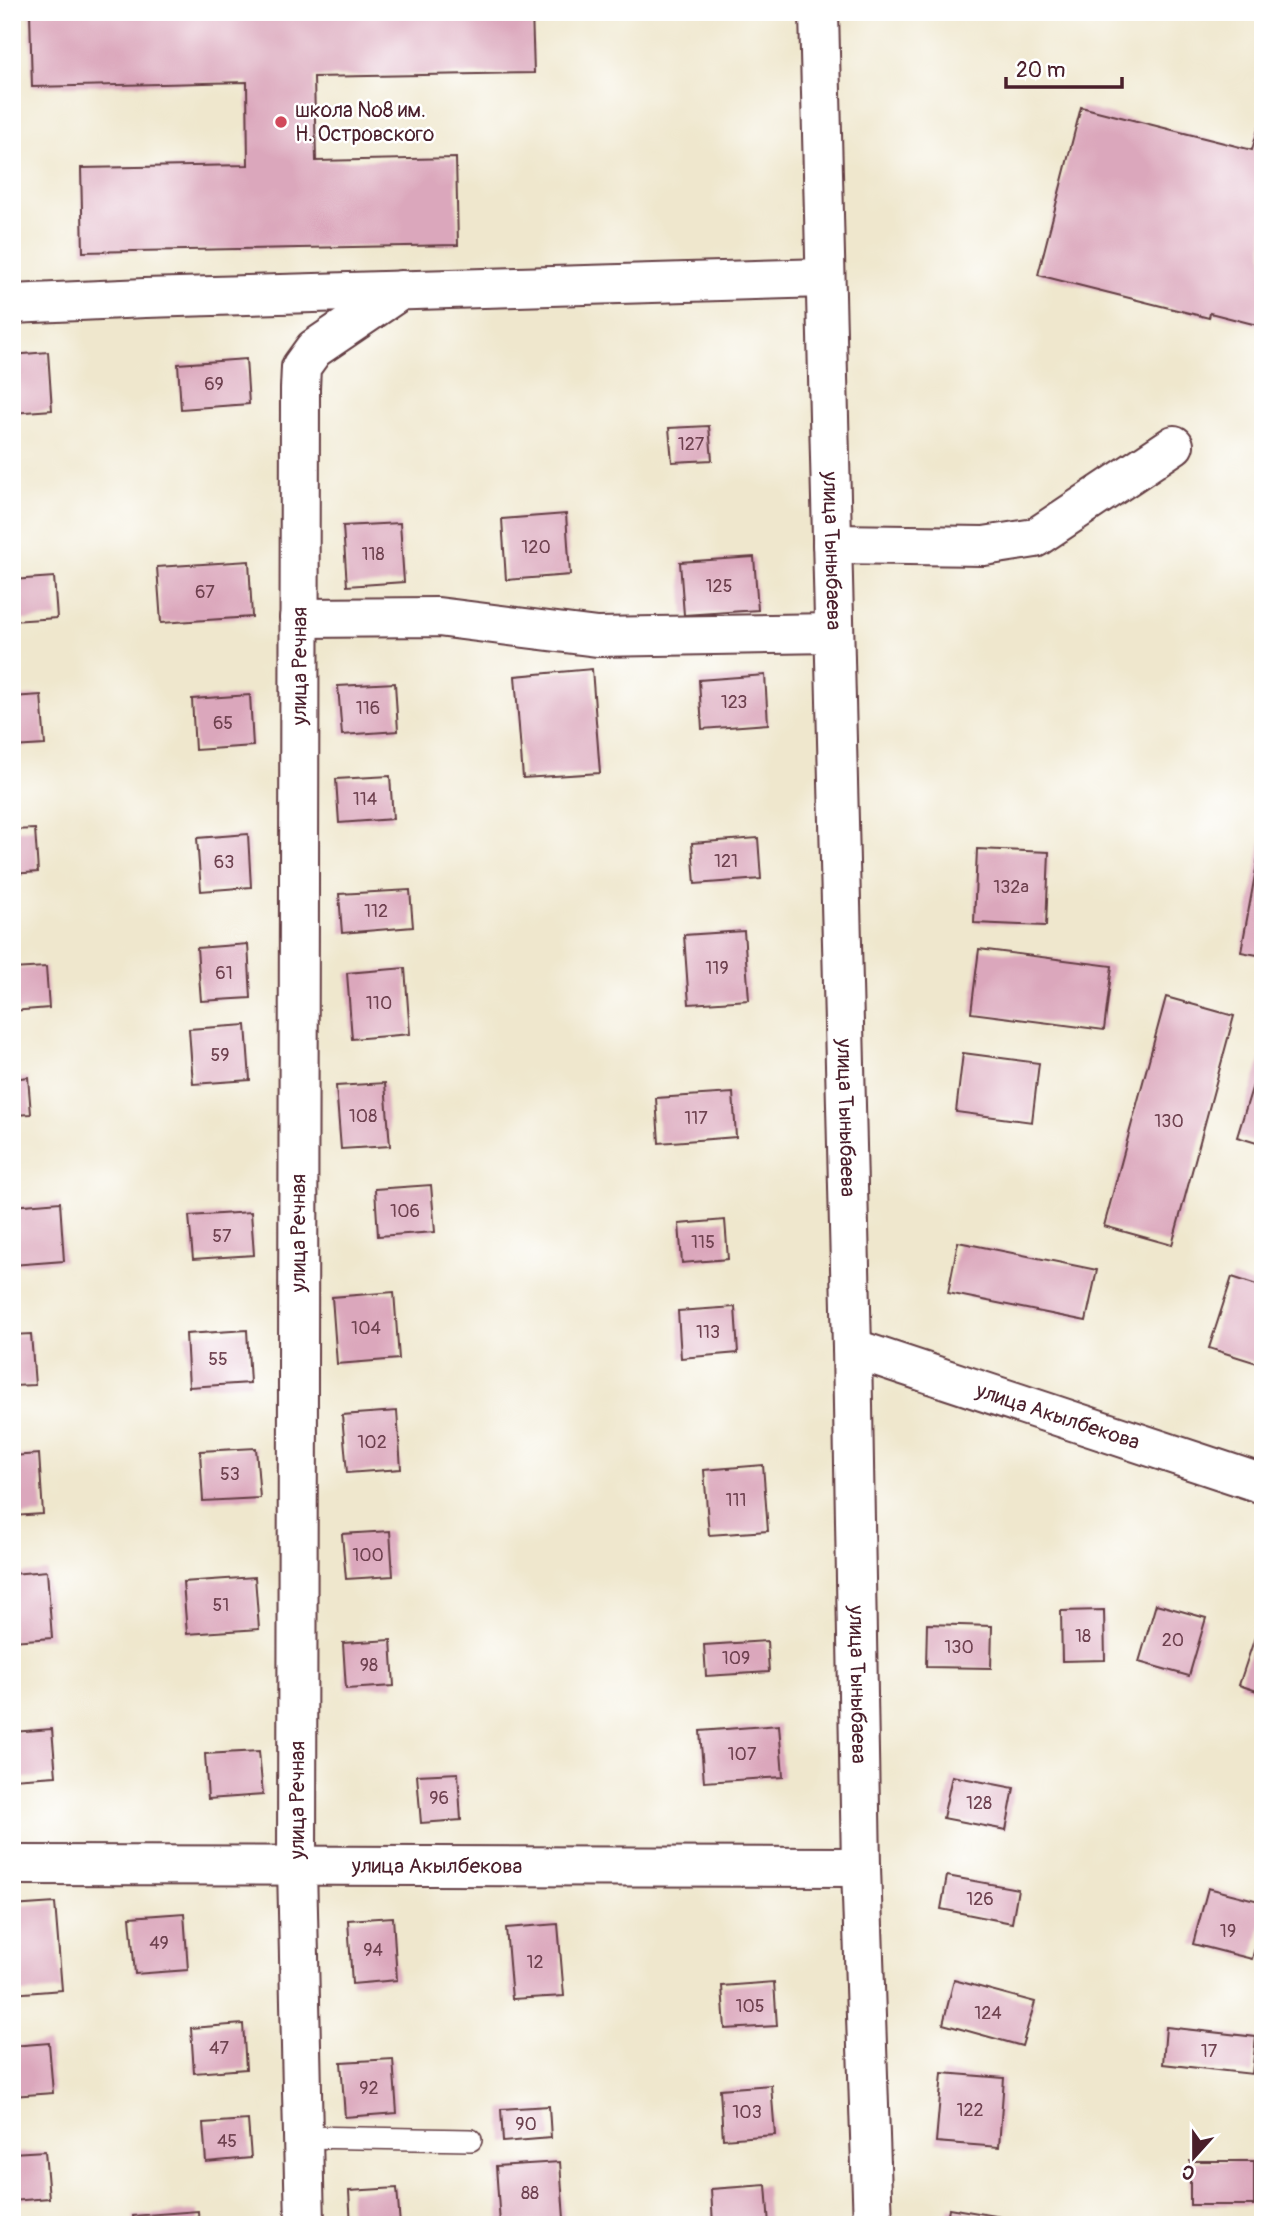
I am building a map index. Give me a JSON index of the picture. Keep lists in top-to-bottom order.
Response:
{
  "streets": {
    "street": ["улица Тыныбаева", "улица Речная", "улица Акылбекова"]
  },
  "crossings": [
    ["улица Тыныбаева", "улица Акылбекова"],
    ["улица Речная", "улица Акылбекова"]
  ],
  "places": ["школа №8 им. Н. Островского"],
  "house_numbers": [
    "69",
    "127",
    "120",
    "118",
    "125",
    "67",
    "123",
    "116",
    "65",
    "114",
    "121",
    "63",
    "132а",
    "112",
    "119",
    "61",
    "110",
    "59",
    "108",
    "117",
    "130",
    "106",
    "57",
    "115",
    "104",
    "113",
    "55",
    "102",
    "53",
    "111",
    "100",
    "51",
    "18",
    "20",
    "130",
    "109",
    "98",
    "107",
    "96",
    "128",
    "126",
    "19",
    "49",
    "94",
    "12",
    "105",
    "124",
    "47",
    "17",
    "92",
    "122",
    "103",
    "90",
    "45",
    "88"
  ],
  "scale_bar": "20 m",
  "north": "bottom"
}
